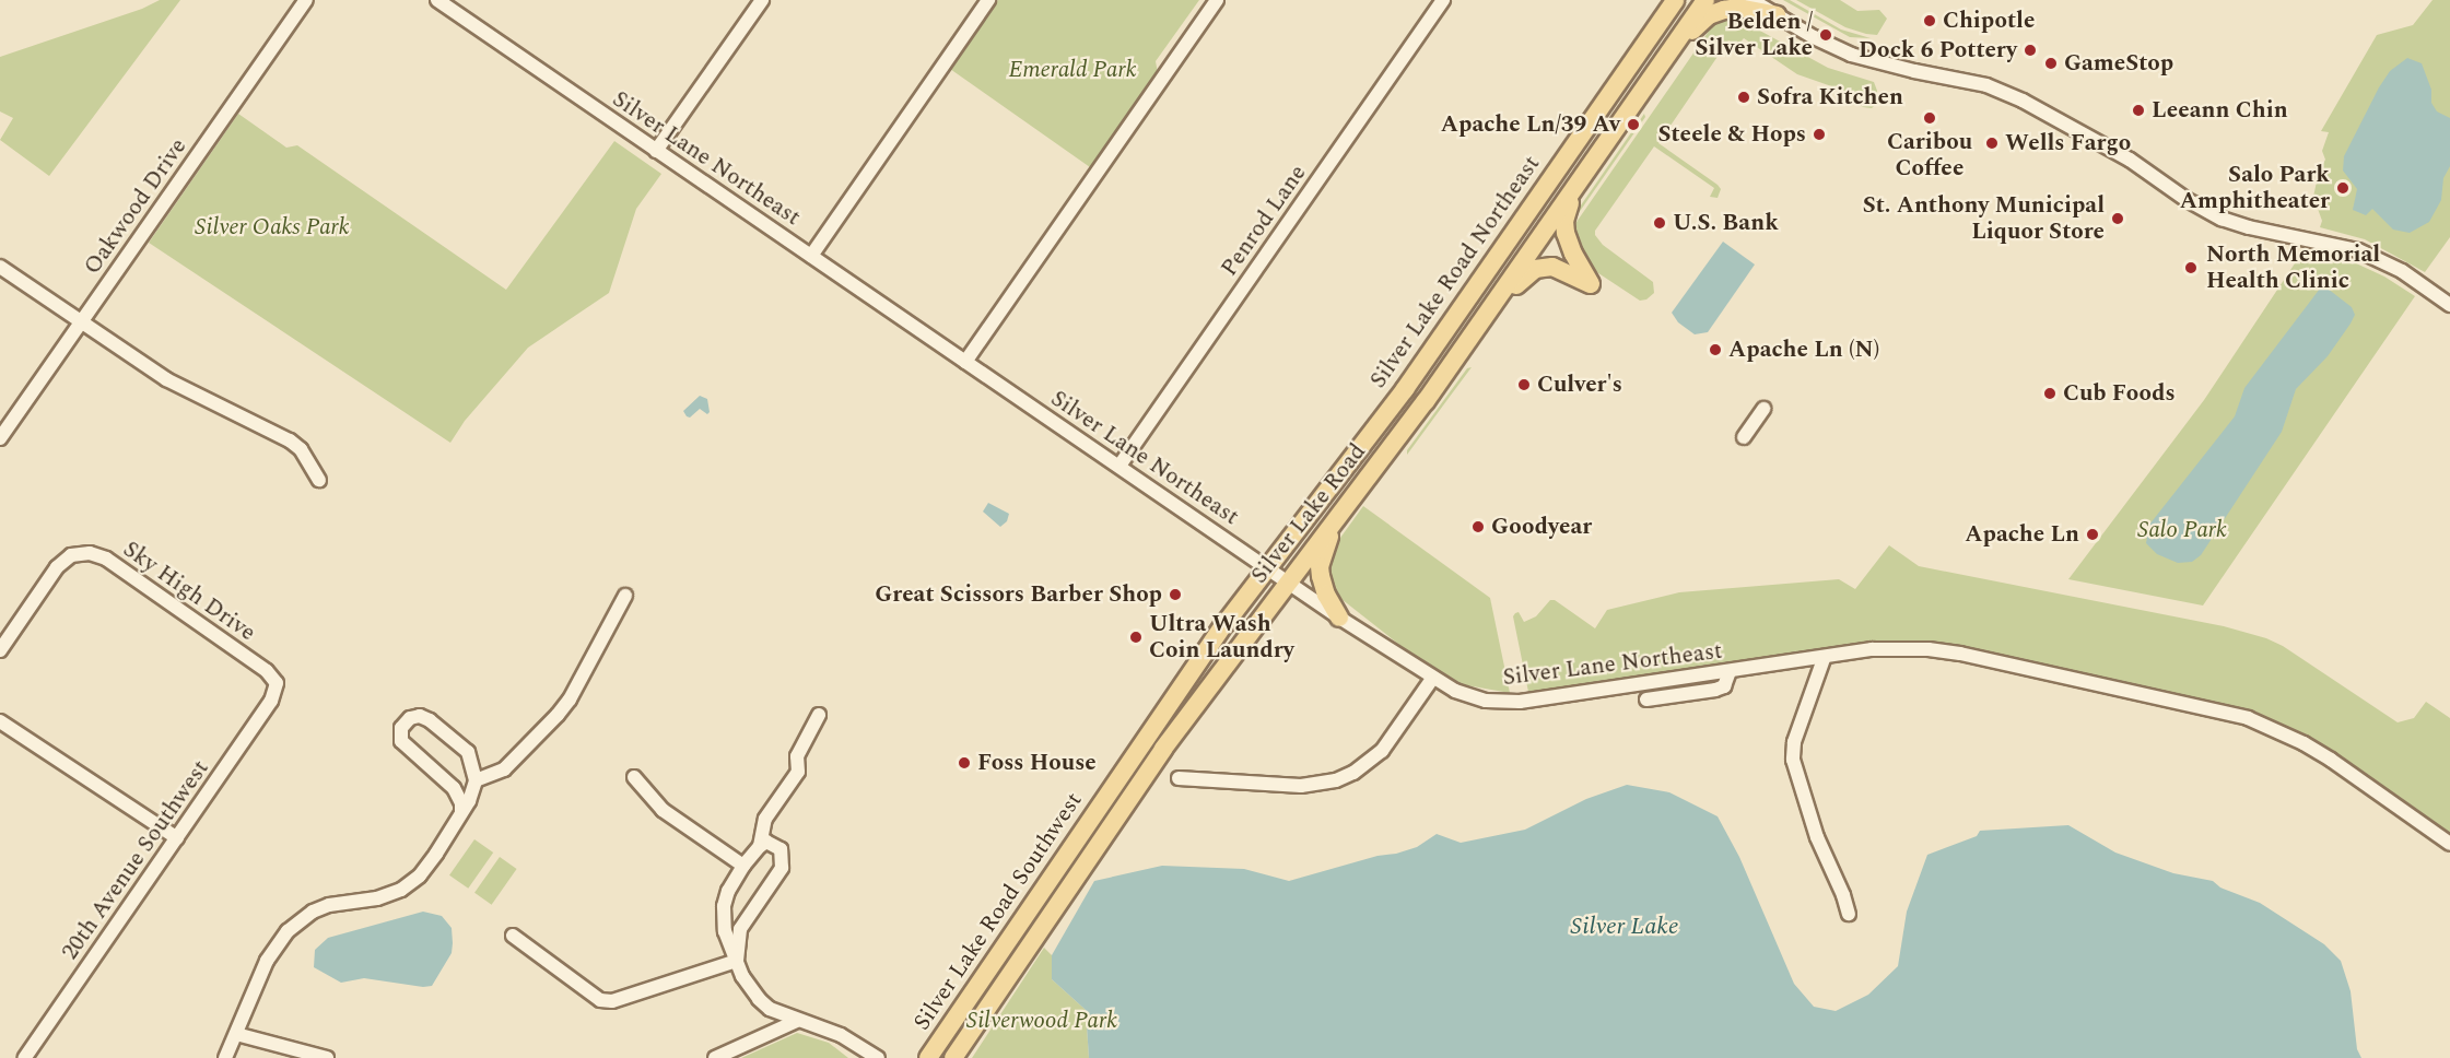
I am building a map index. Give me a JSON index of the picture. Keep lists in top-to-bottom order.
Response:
{
  "streets": {
    "main road": ["Silver Lake Road Northeast", "Silver Lake Road", "Silver Lake Road Southwest"],
    "street": [
      "Silver Lane Northeast",
      "Oakwood Drive",
      "Penrod Lane",
      "Sky High Drive",
      "20th Avenue Southwest"
    ]
  },
  "crossings": [
    ["Silver Lane Northeast", "Penrod Lane"],
    ["Silver Lane Northeast", "Silver Lake Road Northeast"],
    ["Silver Lane Northeast", "Silver Lake Road"],
    ["Silver Lane Northeast", "Silver Lake Road Southwest"],
    ["Silver Lake Road Northeast", "Silver Lake Road Southwest"],
    ["Sky High Drive", "20th Avenue Southwest"]
  ],
  "water": ["Silver Lake"],
  "parks": [
    "Emerald Park",
    "Silver Oaks Park",
    "Salo Park",
    "Silverwood Park"
  ],
  "places": [
    "Chipotle",
    "Belden / Silver Lake",
    "Dock 6 Pottery",
    "GameStop",
    "Sofra Kitchen",
    "Leeann Chin",
    "Caribou Coffee",
    "Apache Ln/39 Av",
    "Steele & Hops",
    "Wells Fargo",
    "Salo Park Amphitheater",
    "St. Anthony Municipal Liquor Store",
    "U.S. Bank",
    "North Memorial Health Clinic",
    "Apache Ln (N)",
    "Culver's",
    "Cub Foods",
    "Goodyear",
    "Apache Ln",
    "Great Scissors Barber Shop",
    "Ultra Wash Coin Laundry",
    "Foss House"
  ]
}
